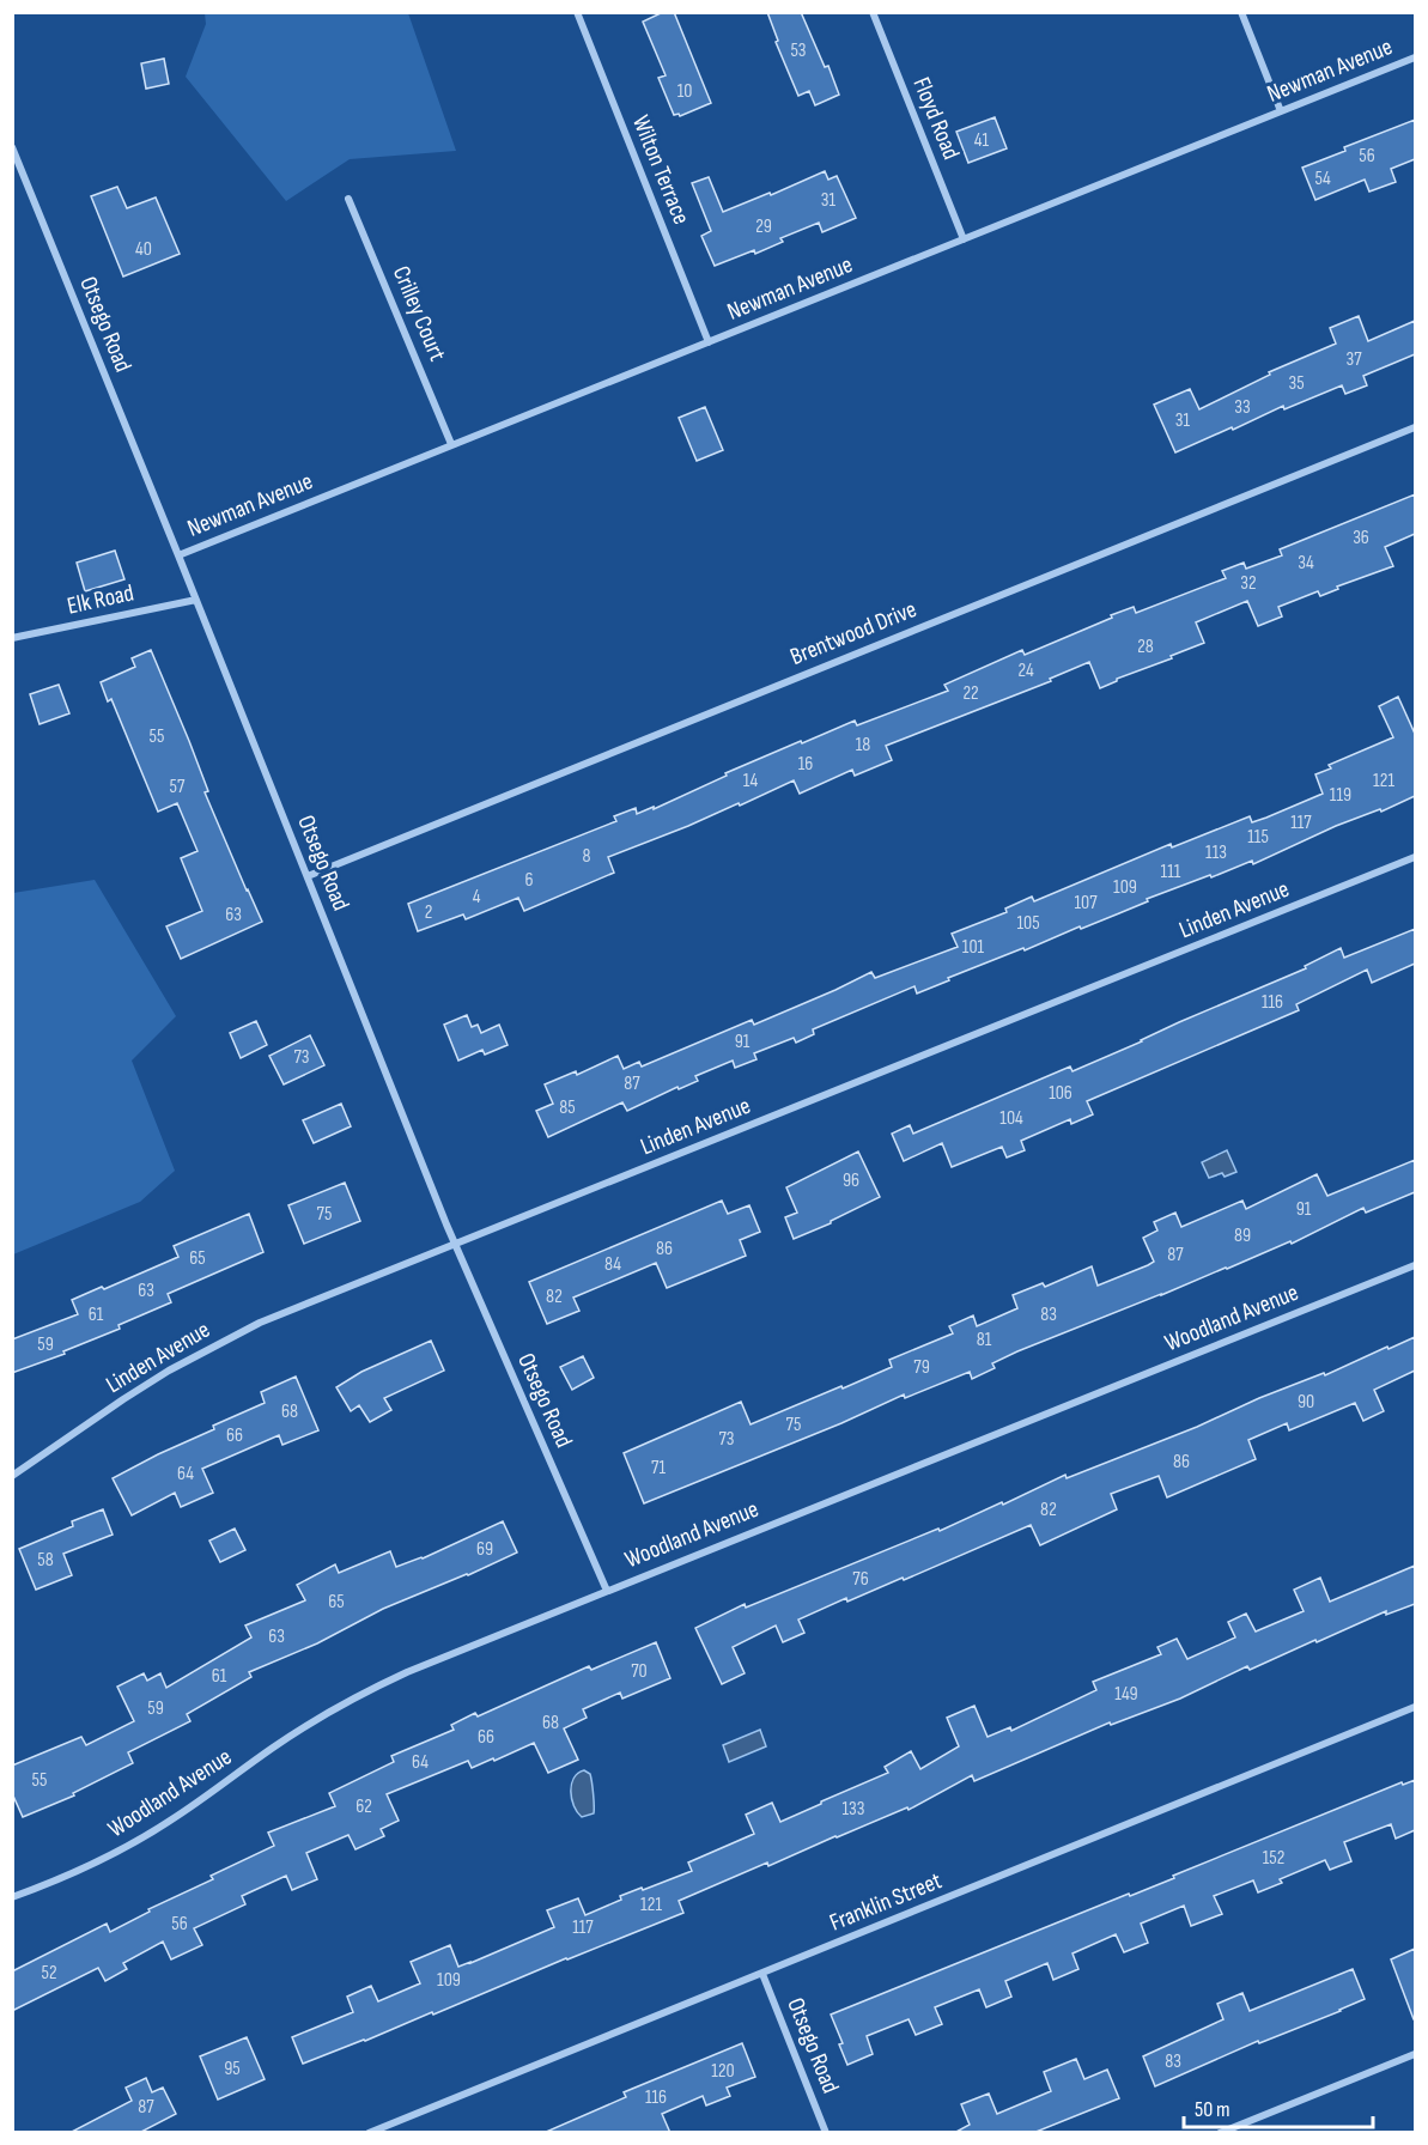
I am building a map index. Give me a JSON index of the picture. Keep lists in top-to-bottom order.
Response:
{
  "streets": {
    "street": [
      "Newman Avenue",
      "Floyd Road",
      "Wilton Terrace",
      "Crilley Court",
      "Otsego Road",
      "Elk Road",
      "Brentwood Drive",
      "Linden Avenue",
      "Woodland Avenue",
      "Franklin Street"
    ]
  },
  "crossings": [
    ["Newman Avenue", "Floyd Road"],
    ["Newman Avenue", "Wilton Terrace"],
    ["Newman Avenue", "Crilley Court"],
    ["Newman Avenue", "Otsego Road"],
    ["Otsego Road", "Elk Road"],
    ["Otsego Road", "Brentwood Drive"],
    ["Otsego Road", "Linden Avenue"],
    ["Otsego Road", "Woodland Avenue"],
    ["Otsego Road", "Franklin Street"]
  ],
  "house_numbers": [
    "53",
    "10",
    "41",
    "56",
    "54",
    "31",
    "29",
    "40",
    "37",
    "35",
    "33",
    "31",
    "36",
    "34",
    "32",
    "28",
    "24",
    "22",
    "55",
    "18",
    "16",
    "14",
    "121",
    "57",
    "119",
    "117",
    "115",
    "113",
    "8",
    "111",
    "6",
    "109",
    "4",
    "107",
    "2",
    "63",
    "105",
    "101",
    "116",
    "91",
    "73",
    "87",
    "106",
    "85",
    "104",
    "96",
    "91",
    "75",
    "89",
    "86",
    "87",
    "65",
    "84",
    "63",
    "82",
    "61",
    "83",
    "81",
    "59",
    "79",
    "90",
    "68",
    "75",
    "66",
    "73",
    "86",
    "71",
    "64",
    "82",
    "69",
    "58",
    "76",
    "65",
    "63",
    "70",
    "61",
    "149",
    "59",
    "68",
    "66",
    "64",
    "55",
    "62",
    "133",
    "152",
    "121",
    "56",
    "117",
    "52",
    "109",
    "83",
    "95",
    "120",
    "116",
    "87"
  ],
  "scale_bar": "50 m"
}
